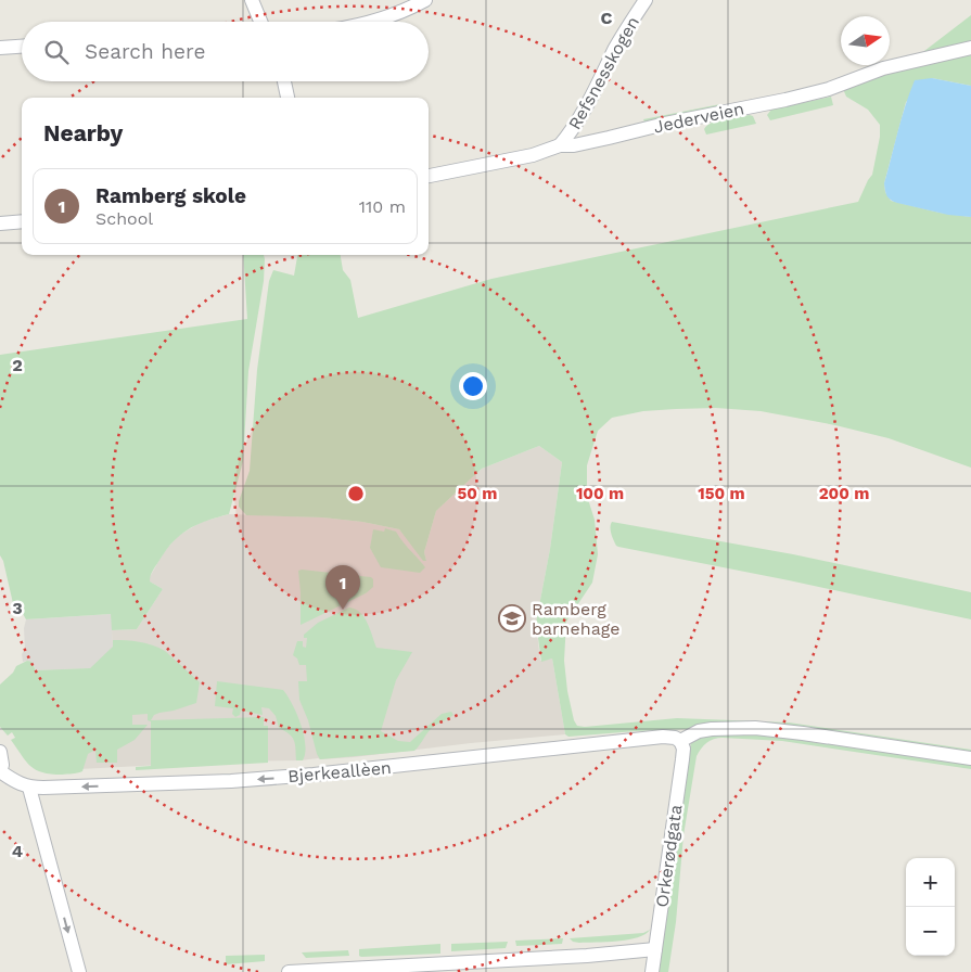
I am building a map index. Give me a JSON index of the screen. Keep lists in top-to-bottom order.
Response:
{
  "streets": {
    "street": [
      "Refsnesskogen",
      "Jederveien",
      "Bjerkeallèen",
      "Orkerødgata"
    ]
  },
  "crossings": [
    ["Refsnesskogen", "Jederveien"],
    ["Bjerkeallèen", "Orkerødgata"]
  ],
  "one_way": ["Bjerkeallèen"],
  "places": {
    "school or university": ["Ramberg barnehage"]
  },
  "north": "right",
  "page": {
    "search": "Search here",
    "heading": "Nearby",
    "list": [
      {
        "mark": "1",
        "name": "Ramberg skole",
        "note": "School",
        "value": "110 m"
      }
    ],
    "pins": "1",
    "map_buttons": ["+", "−"]
  },
  "grid": {
    "columns": ["C"],
    "rows": ["2", "3", "4"]
  },
  "rings": [
    "50 m",
    "100 m",
    "150 m",
    "200 m"
  ]
}
